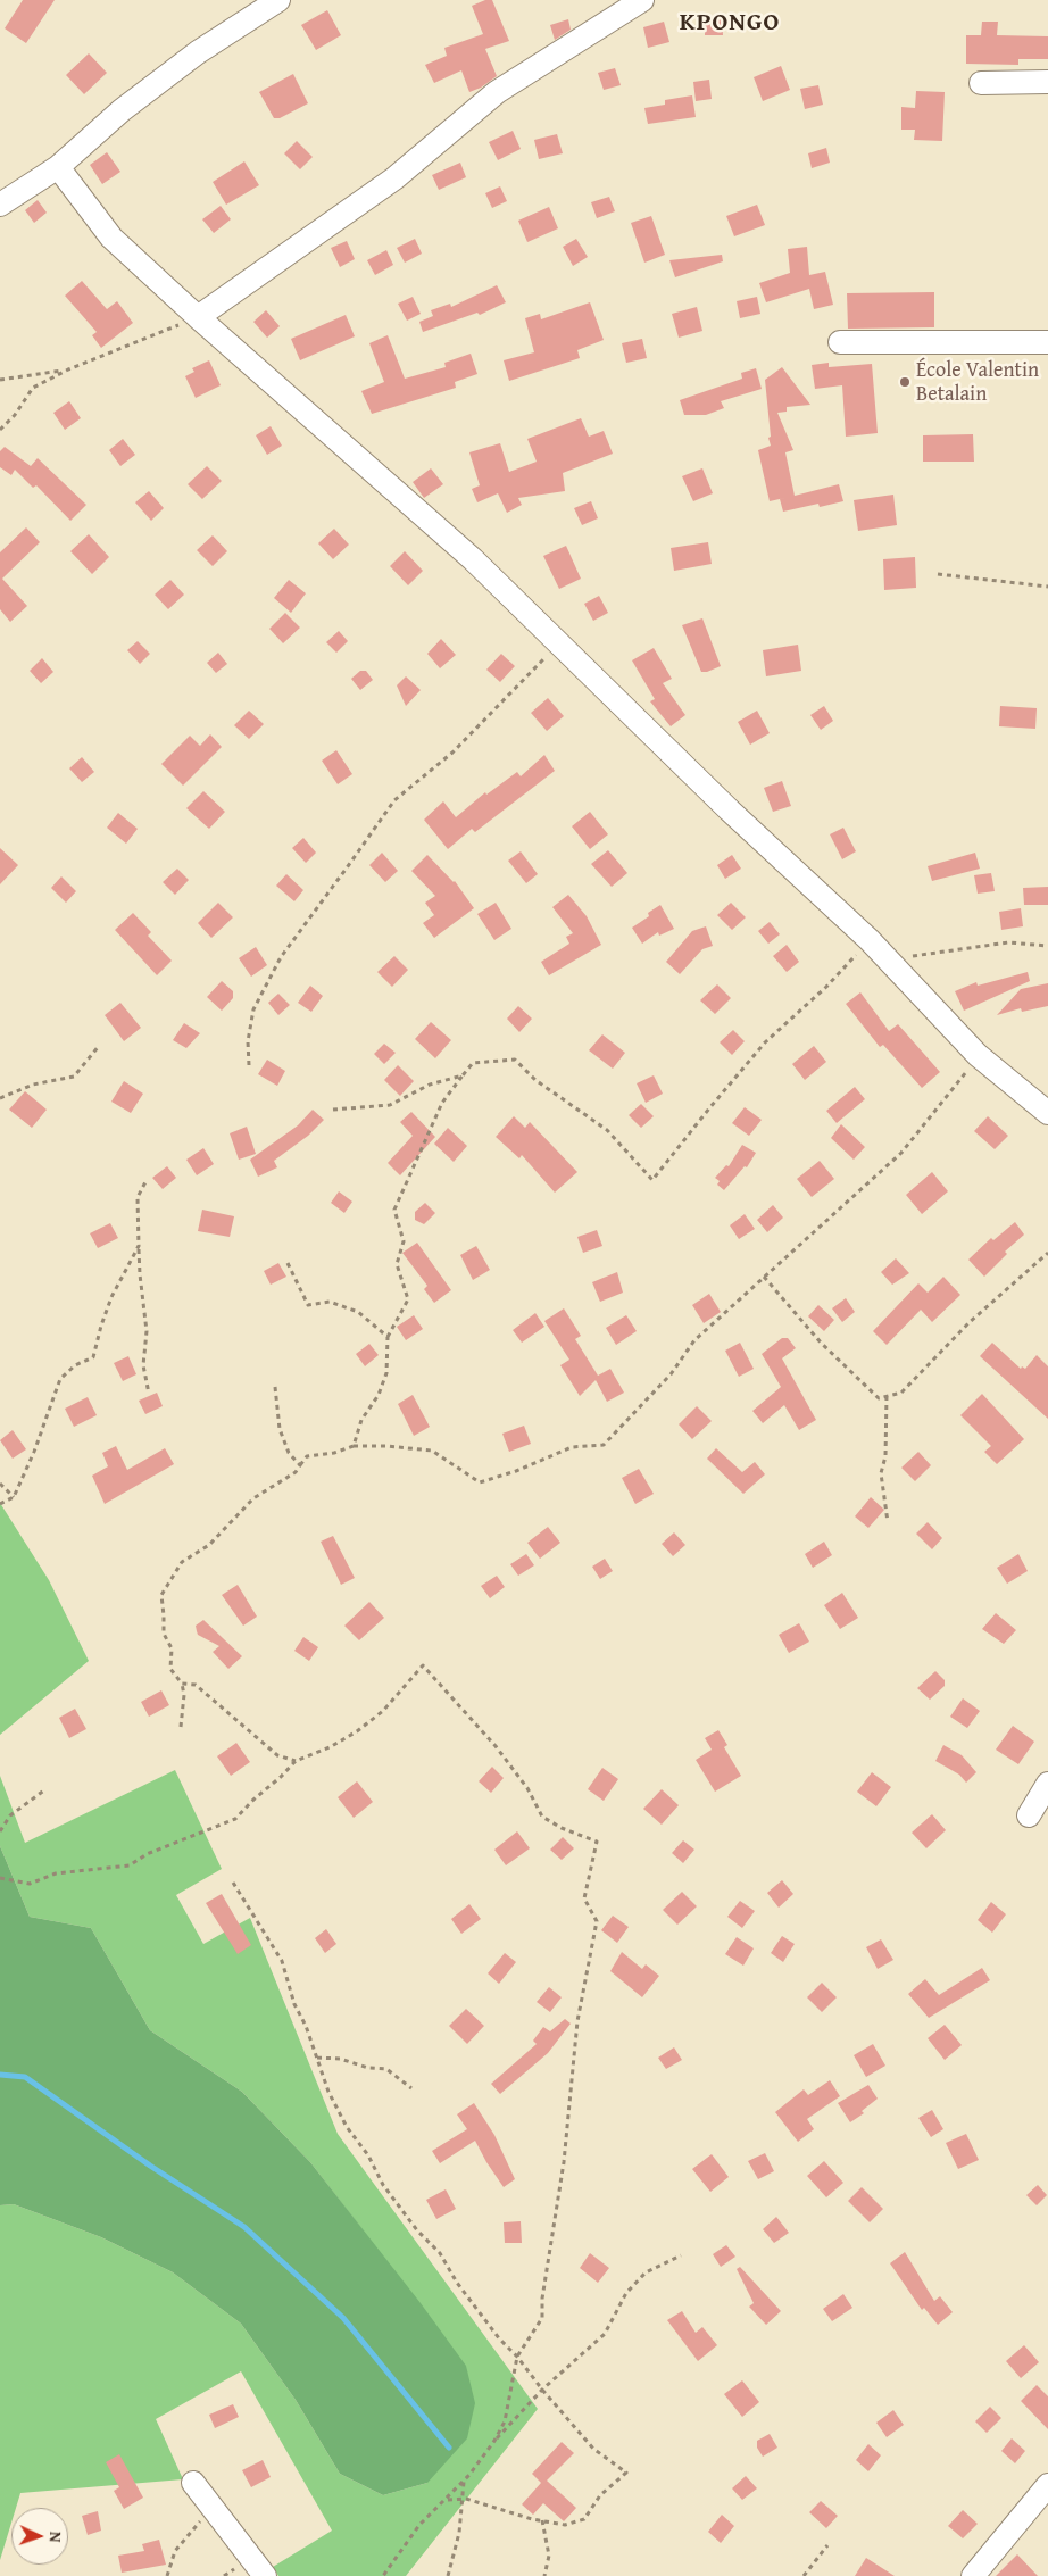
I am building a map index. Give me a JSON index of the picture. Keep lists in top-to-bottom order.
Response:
{
  "districts": ["KPONGO"],
  "places": ["École Valentin Betalain"],
  "north": "right"
}
